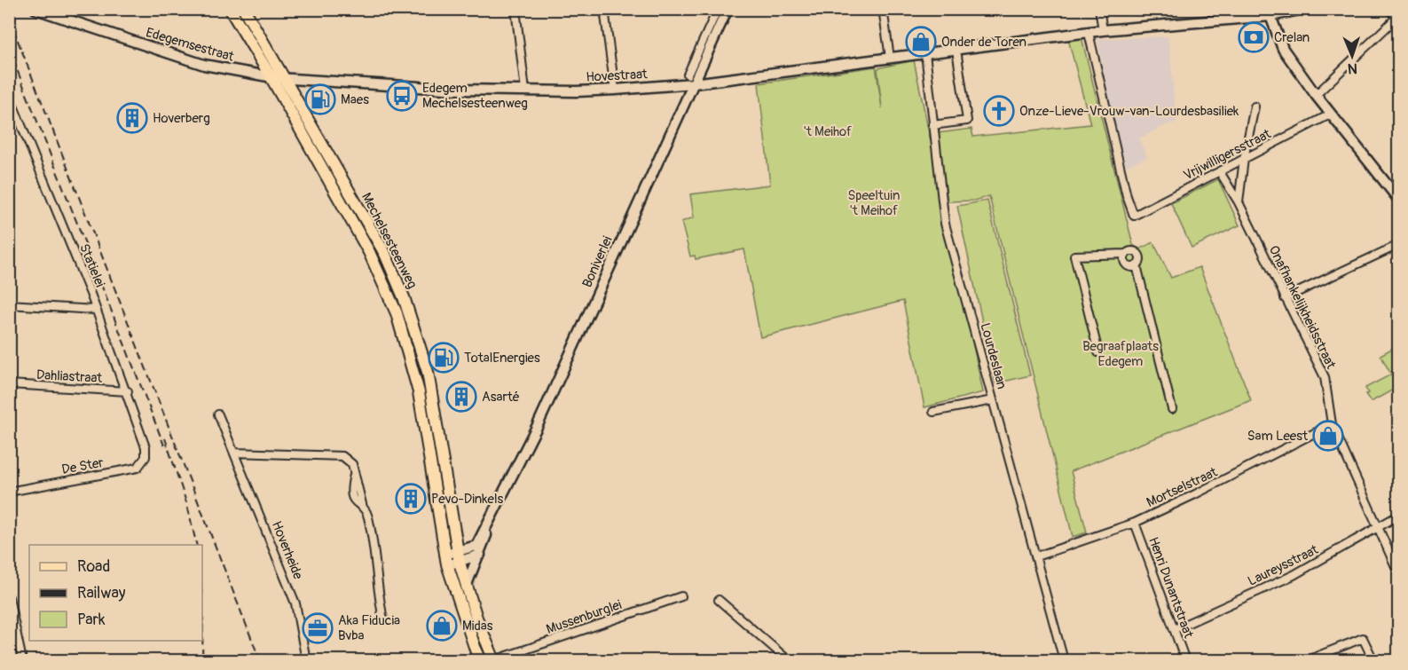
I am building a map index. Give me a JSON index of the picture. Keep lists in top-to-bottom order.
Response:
{
  "streets": {
    "main road": ["Mechelsesteenweg"],
    "street": [
      "Edegemsestraat",
      "Hovestraat",
      "Vrijwilligersstraat",
      "Boniverlei",
      "Statielei",
      "Onafhankelijkheidsstraat",
      "Lourdeslaan",
      "Dahliastraat",
      "De Ster",
      "Mortselstraat",
      "Hoverheide",
      "Laureysstraat",
      "Henri Dunantstraat",
      "Mussenburglei"
    ]
  },
  "crossings": [
    ["Edegemsestraat", "Hovestraat"],
    ["Edegemsestraat", "Mechelsesteenweg"],
    ["Hovestraat", "Vrijwilligersstraat"],
    ["Hovestraat", "Mechelsesteenweg"],
    ["Hovestraat", "Boniverlei"],
    ["Hovestraat", "Lourdeslaan"],
    ["Vrijwilligersstraat", "Onafhankelijkheidsstraat"],
    ["Mechelsesteenweg", "Boniverlei"],
    ["Mechelsesteenweg", "Mussenburglei"],
    ["Statielei", "Dahliastraat"],
    ["Statielei", "De Ster"],
    ["Onafhankelijkheidsstraat", "Mortselstraat"],
    ["Onafhankelijkheidsstraat", "Laureysstraat"],
    ["Lourdeslaan", "Mortselstraat"],
    ["Mortselstraat", "Henri Dunantstraat"],
    ["Laureysstraat", "Henri Dunantstraat"]
  ],
  "parks": ["'t Meihof", "Speeltuin 't Meihof", "Begraafplaats Edegem"],
  "places": {
    "bank": ["Crelan"],
    "shop": ["Onder de Toren", "Sam Leest", "Midas"],
    "bus stop": ["Edegem Mechelsesteenweg"],
    "fuel station": ["Maes", "TotalEnergies"],
    "church": ["Onze-Lieve-Vrouw-van-Lourdesbasiliek"],
    "building": ["Hoverberg", "Asarté", "Pevo-Dinkels"],
    "office": ["Aka Fiducia Bvba"]
  },
  "legend": ["Road", "Railway", "Park"],
  "north": "bottom"
}
